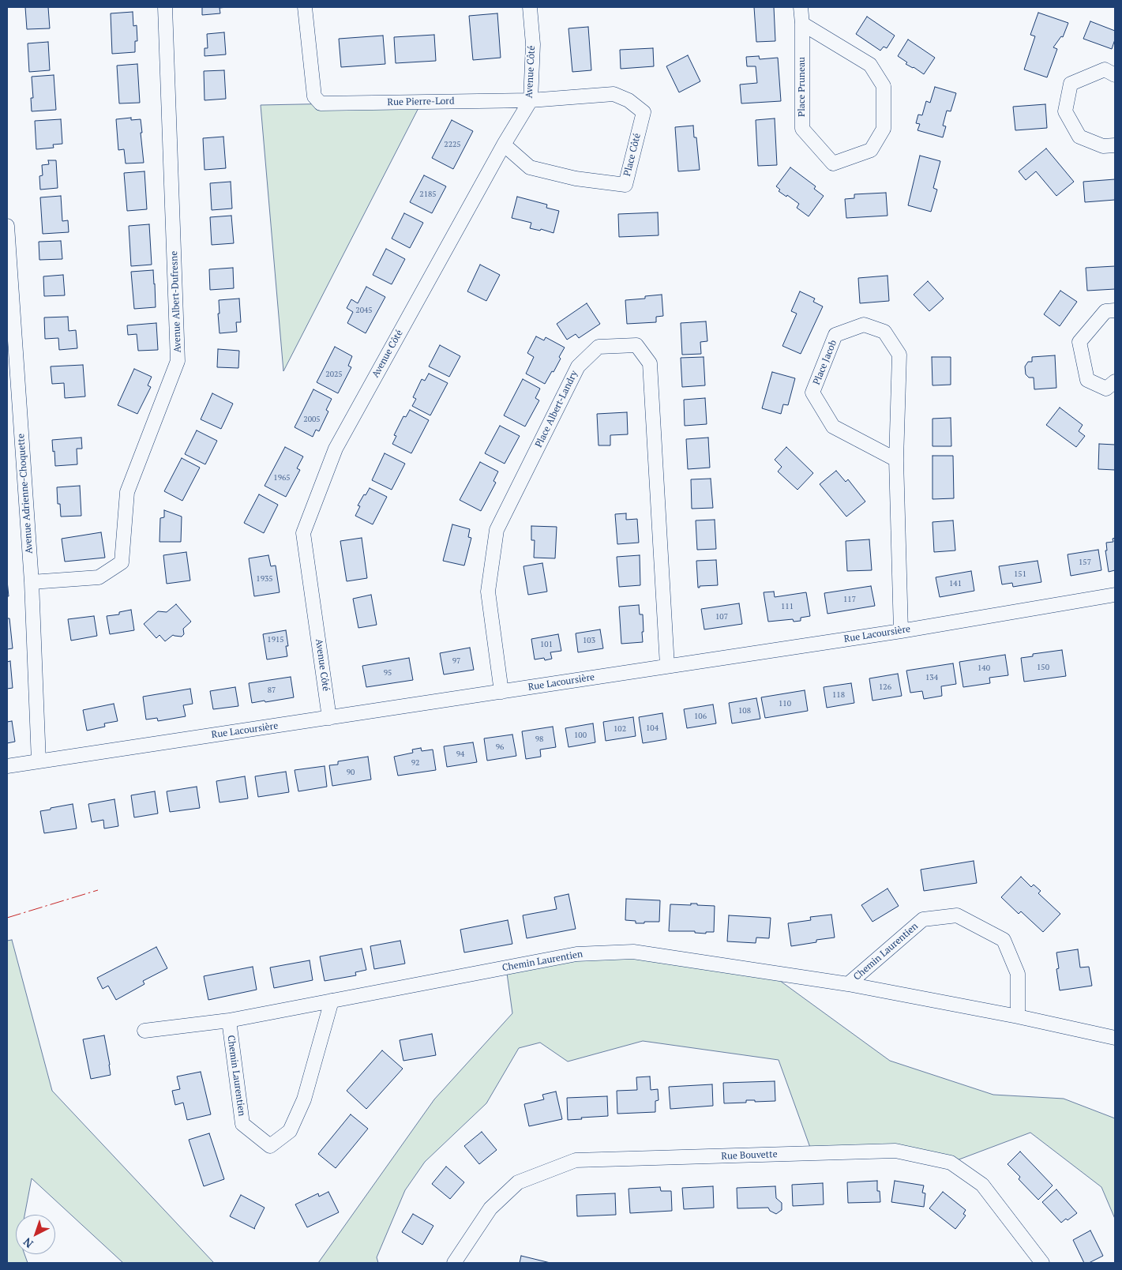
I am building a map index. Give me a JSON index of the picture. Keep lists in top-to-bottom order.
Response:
{
  "streets": {
    "street": [
      "Avenue Côté",
      "Place Pruneau",
      "Rue Pierre-Lord",
      "Place Côté",
      "Avenue Albert-Dufresne",
      "Place Jacob",
      "Place Albert-Landry",
      "Avenue Adrienne-Choquette",
      "Rue Lacoursière",
      "Chemin Laurentien",
      "Rue Bouvette"
    ]
  },
  "crossings": [
    ["Avenue Côté", "Rue Pierre-Lord"],
    ["Avenue Côté", "Place Côté"],
    ["Avenue Côté", "Rue Lacoursière"],
    ["Rue Pierre-Lord", "Place Côté"],
    ["Avenue Albert-Dufresne", "Avenue Adrienne-Choquette"],
    ["Place Jacob", "Rue Lacoursière"],
    ["Place Albert-Landry", "Rue Lacoursière"],
    ["Avenue Adrienne-Choquette", "Rue Lacoursière"]
  ],
  "house_numbers": [
    "2225",
    "2185",
    "2045",
    "2025",
    "2005",
    "1965",
    "157",
    "151",
    "1935",
    "141",
    "117",
    "111",
    "107",
    "1915",
    "103",
    "101",
    "97",
    "150",
    "140",
    "95",
    "134",
    "126",
    "87",
    "118",
    "110",
    "108",
    "106",
    "104",
    "102",
    "100",
    "98",
    "96",
    "94",
    "92",
    "90"
  ],
  "north": "bottom left"
}
